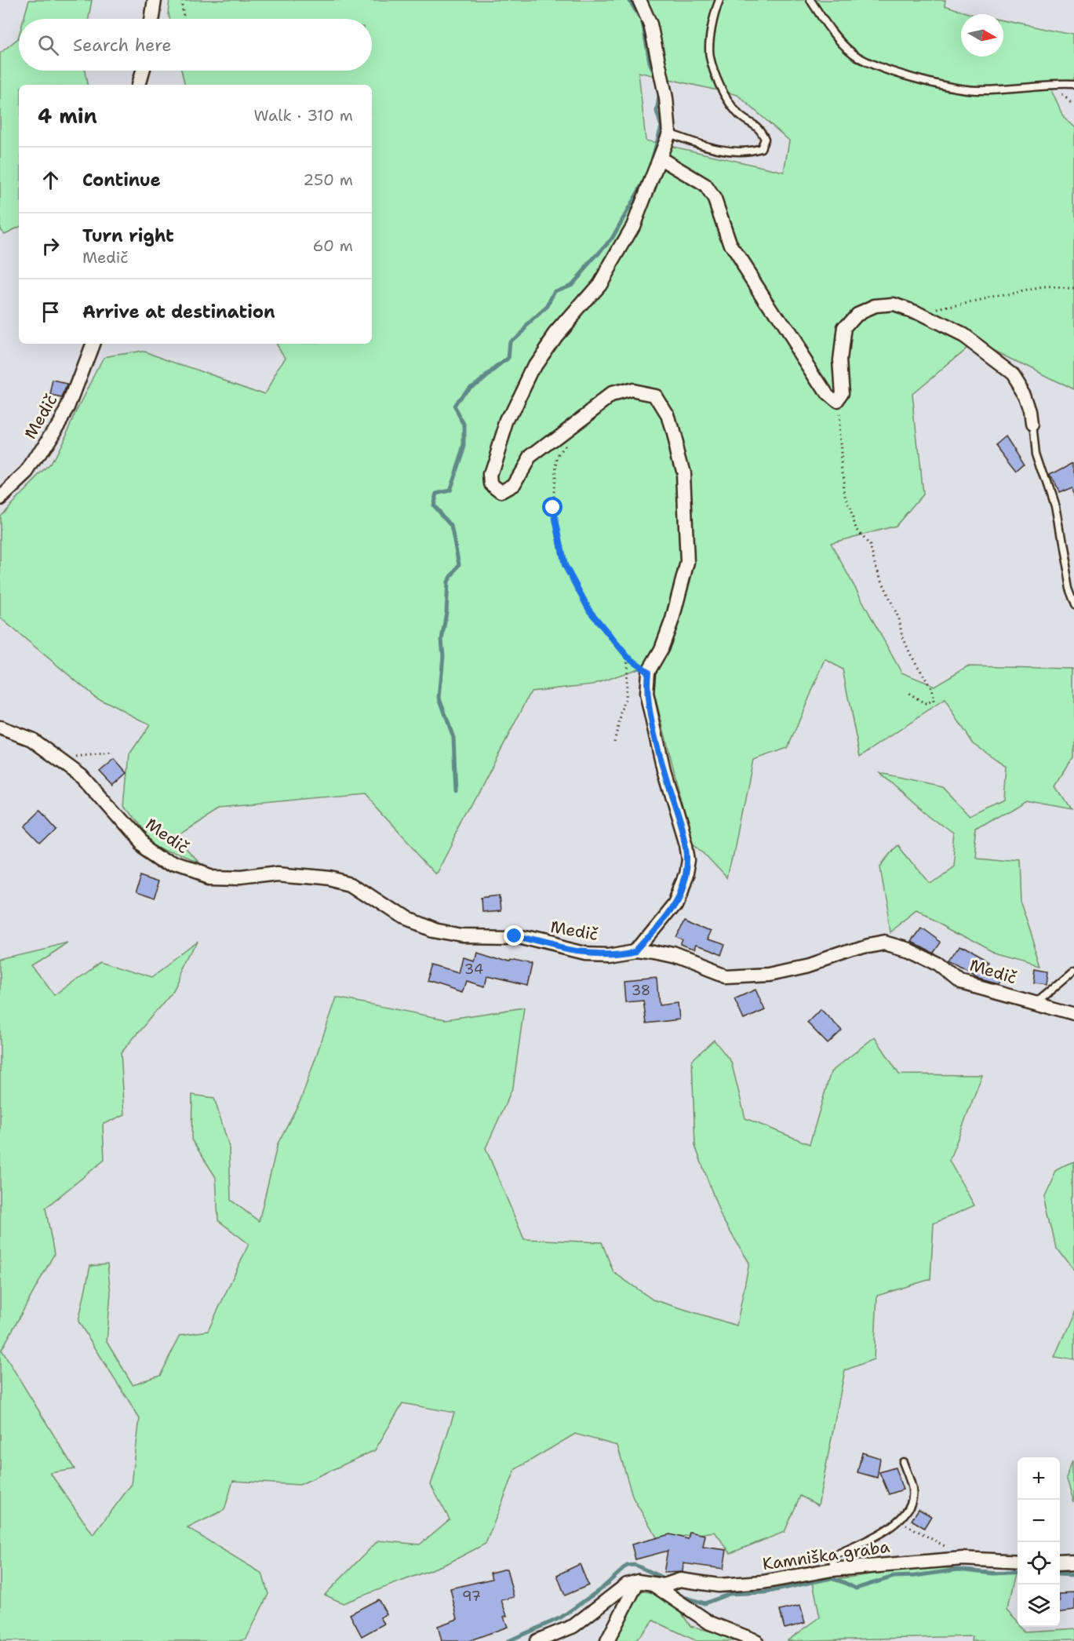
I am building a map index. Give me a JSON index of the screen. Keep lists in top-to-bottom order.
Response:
{
  "streets": {
    "street": ["Medič", "Kamniška graba"]
  },
  "house_numbers": ["34", "38", "97"],
  "north": "right",
  "page": {
    "search": "Search here",
    "heading": ["4 min", "Walk · 310 m"],
    "list": [
      ["Continue", "250 m"],
      ["Turn right", "Medič", "60 m"],
      "Arrive at destination"
    ],
    "map_buttons": ["+", "−"]
  }
}
